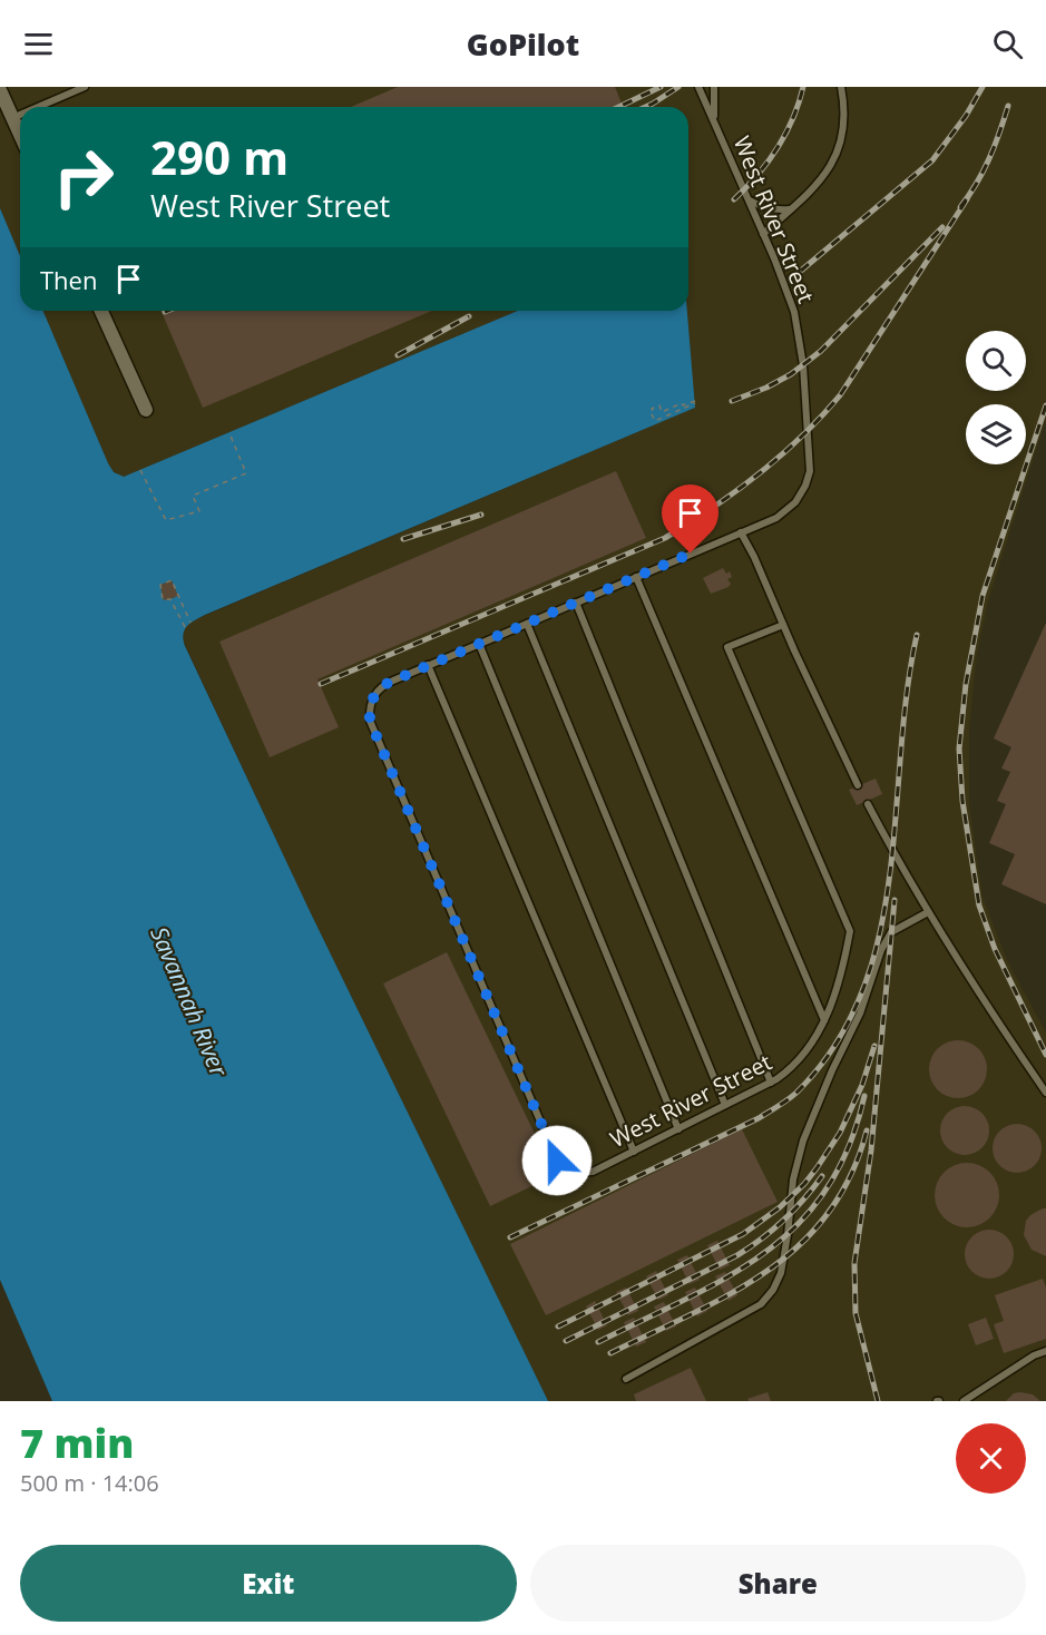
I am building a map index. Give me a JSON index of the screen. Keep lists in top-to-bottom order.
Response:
{
  "streets": {
    "lane": ["West River Street"]
  },
  "water": ["Savannah River"],
  "page": {
    "header": "GoPilot",
    "turn": ["290 m", "West River Street"],
    "then": "Then",
    "heading": ["7 min", "500 m · 14:06"],
    "buttons": ["Exit", "Share"]
  }
}
